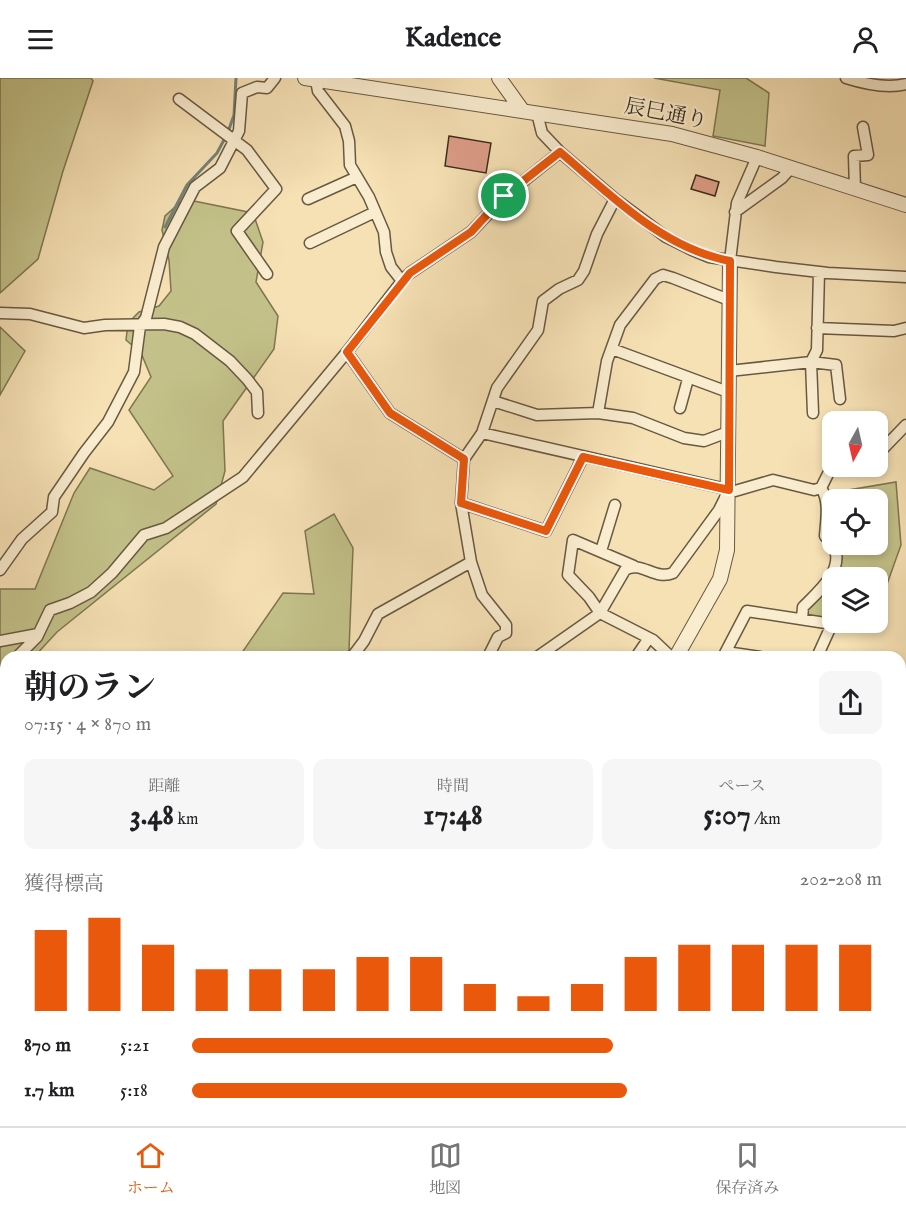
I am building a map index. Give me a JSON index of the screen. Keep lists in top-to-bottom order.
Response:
{
  "streets": {
    "street": ["辰巳通り"]
  },
  "north": "bottom",
  "page": {
    "header": "Kadence",
    "heading": ["朝のラン", "07:15 · 4 × 870 m"],
    "stats": [
      ["距離", "3.48 km"],
      ["時間", "17:48"],
      ["ペース", "5:07 /km"]
    ],
    "chart": ["獲得標高", "202–208 m"],
    "list": [
      {
        "name": "870 m",
        "note": "5:21"
      },
      {
        "name": "1.7 km",
        "note": "5:18"
      }
    ],
    "tabs": ["ホーム", "地図", "保存済み"]
  }
}
